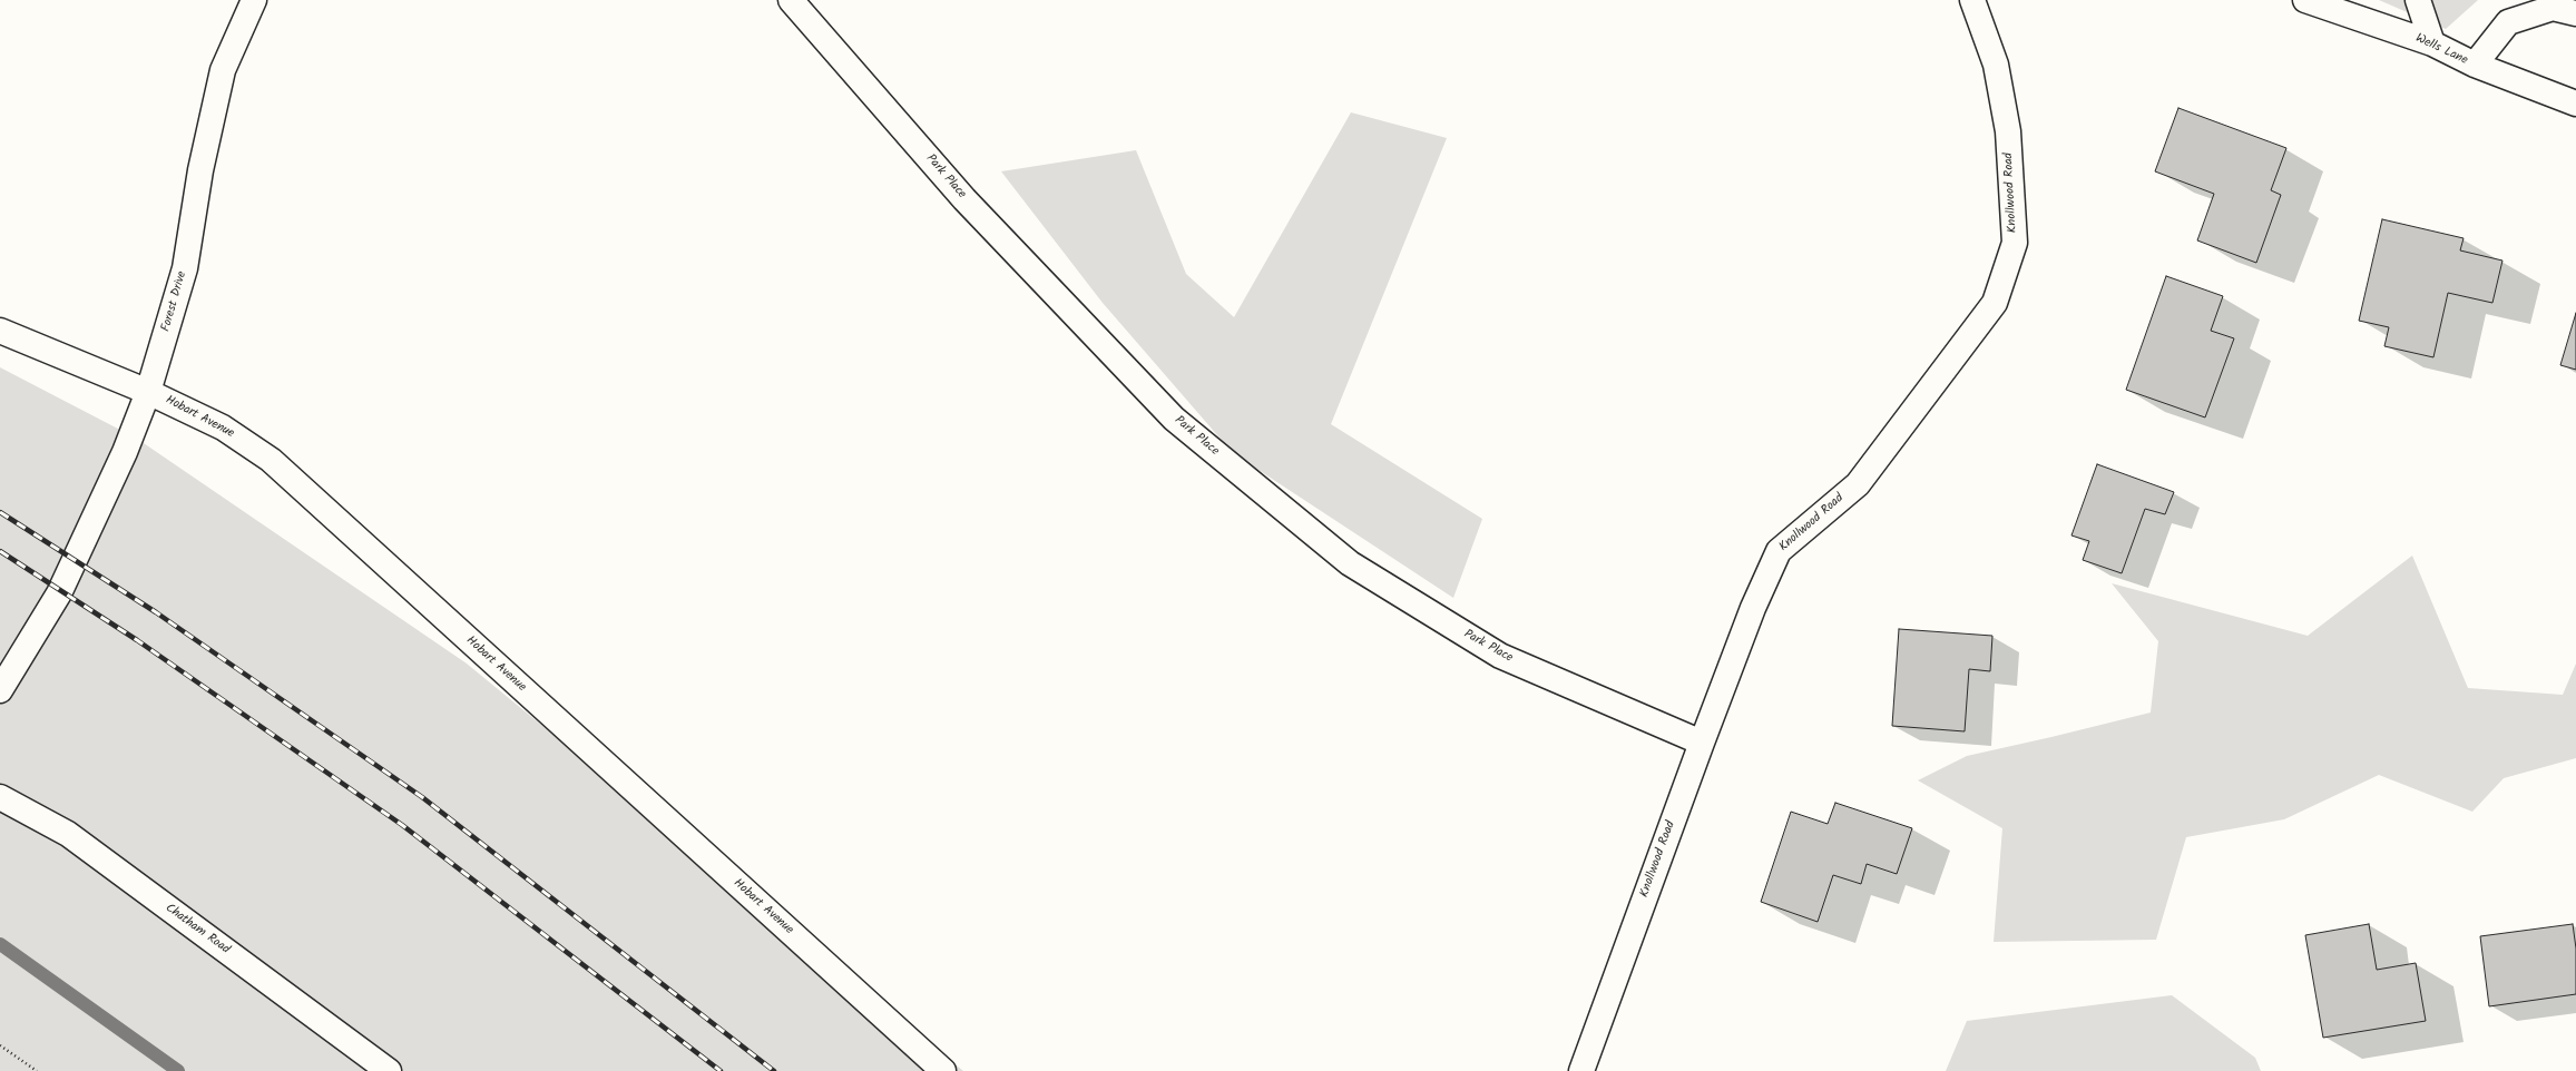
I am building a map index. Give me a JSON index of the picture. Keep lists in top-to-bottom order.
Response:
{
  "streets": {
    "street": [
      "Wells Lane",
      "Park Place",
      "Knollwood Road",
      "Forest Drive",
      "Hobart Avenue",
      "Chatham Road"
    ]
  },
  "crossings": [
    ["Park Place", "Knollwood Road"],
    ["Forest Drive", "Hobart Avenue"]
  ]
}
